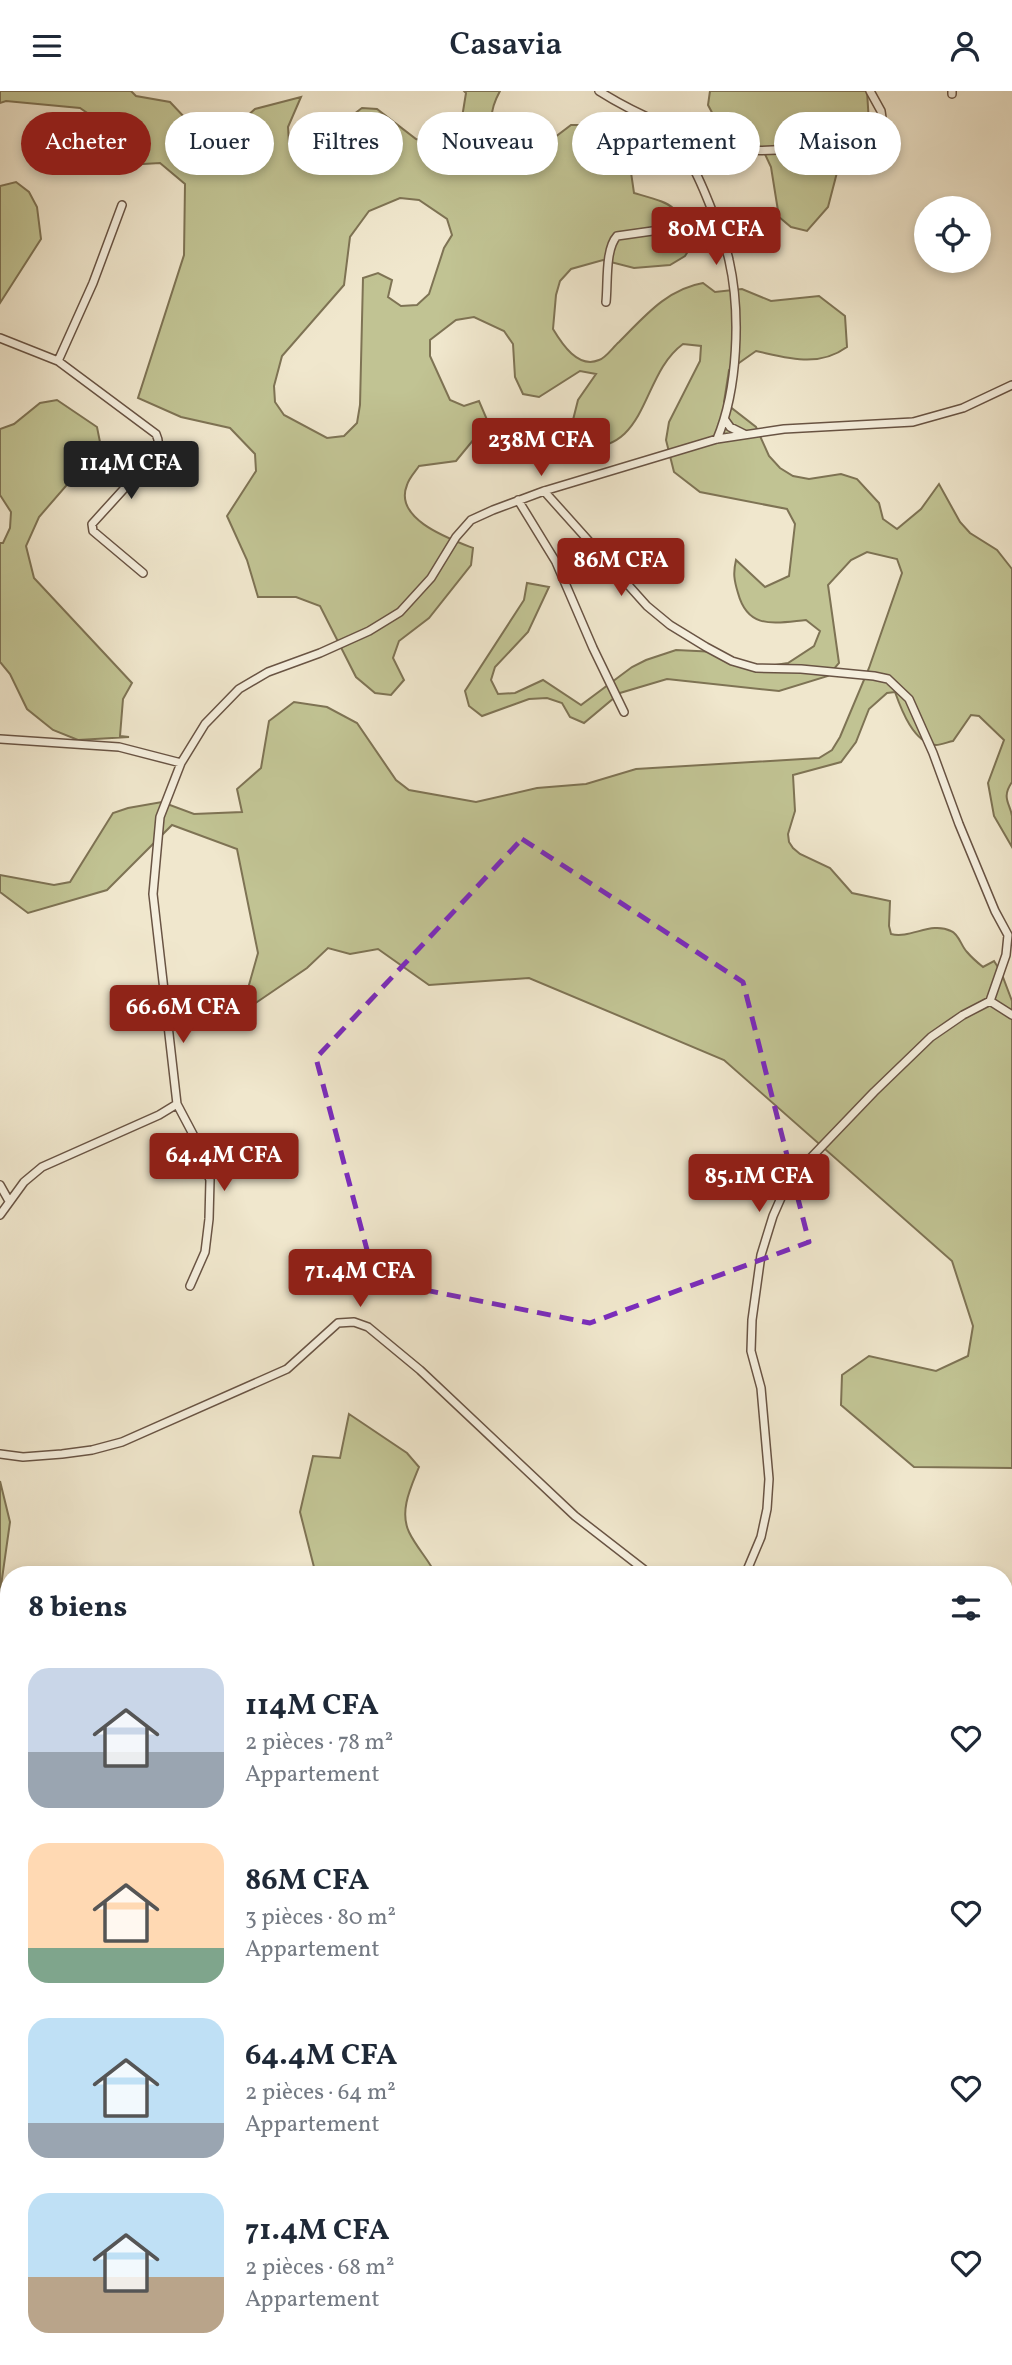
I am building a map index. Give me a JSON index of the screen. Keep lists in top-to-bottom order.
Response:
{
  "page": {
    "header": "Casavia",
    "chip": [
      "Acheter",
      "Louer",
      "Filtres",
      "Nouveau",
      "Appartement",
      "Maison"
    ],
    "price": [
      "80M CFA",
      "238M CFA",
      "114M CFA",
      "86M CFA",
      "66.6M CFA",
      "64.4M CFA",
      "85.1M CFA",
      "71.4M CFA"
    ],
    "heading": "8 biens",
    "list": [
      {
        "name": "114M CFA",
        "note": "2 pièces · 78 m² · Appartement"
      },
      {
        "name": "86M CFA",
        "note": "3 pièces · 80 m² · Appartement"
      },
      {
        "name": "64.4M CFA",
        "note": "2 pièces · 64 m² · Appartement"
      },
      {
        "name": "71.4M CFA",
        "note": "2 pièces · 68 m² · Appartement"
      }
    ]
  }
}
